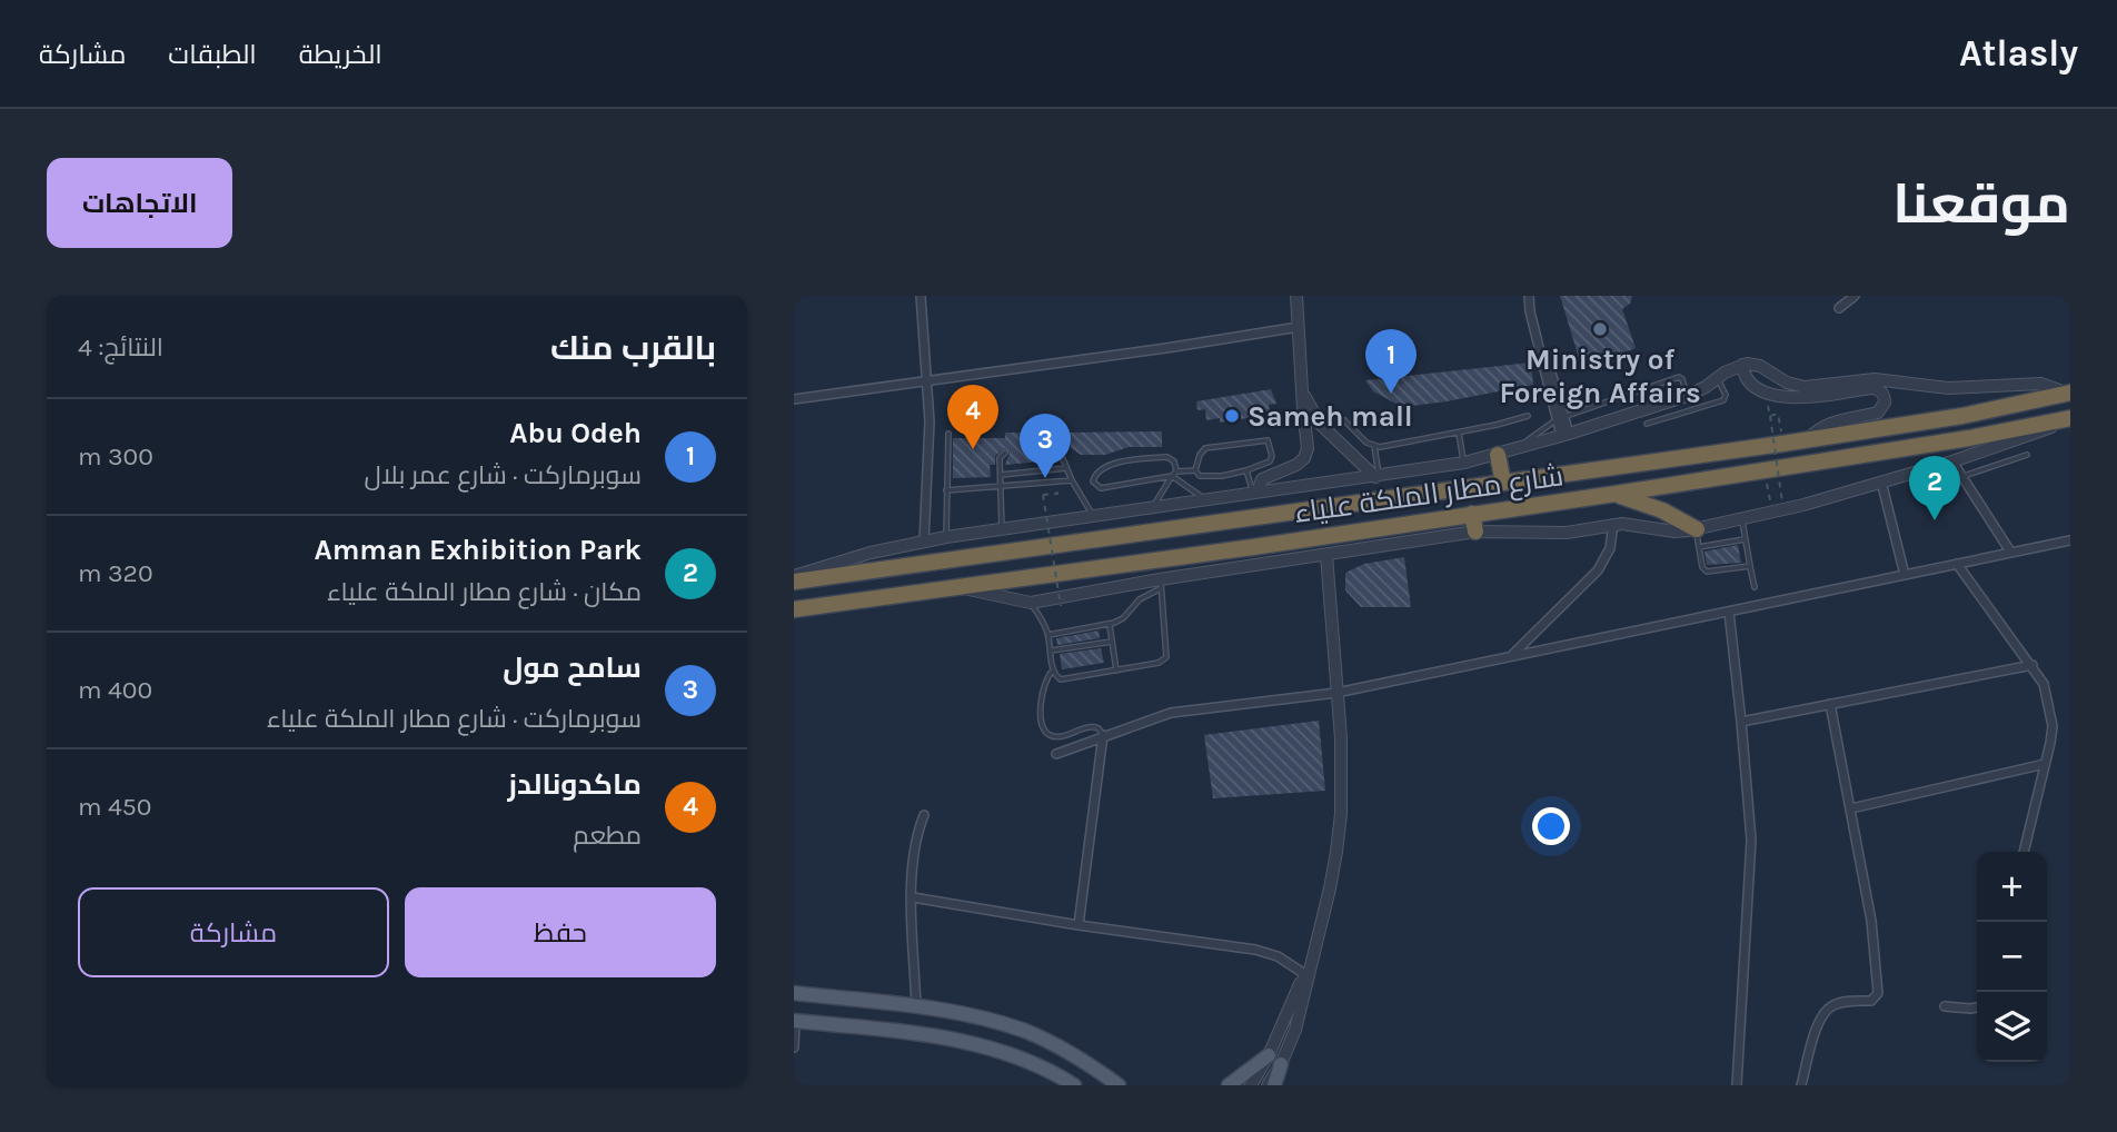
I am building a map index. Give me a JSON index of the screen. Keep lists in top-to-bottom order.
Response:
{
  "streets": {
    "highway": ["شارع مطار الملكة علياء"]
  },
  "places": ["Ministry of Foreign Affairs", "Sameh mall"],
  "page": {
    "header": "Atlasly",
    "nav": ["الخريطة", "الطبقات", "مشاركة"],
    "title": "موقعنا",
    "buttons": [
      "الاتجاهات",
      ["حفظ", "مشاركة"]
    ],
    "heading": ["بالقرب منك", "النتائج: 4"],
    "pins": [
      "1",
      "4",
      "3",
      "2"
    ],
    "list": [
      {
        "mark": "1",
        "name": "Abu Odeh",
        "note": "سوبرماركت · شارع عمر بلال",
        "value": "300 m"
      },
      {
        "mark": "2",
        "name": "Amman Exhibition Park",
        "note": "مكان · شارع مطار الملكة علياء",
        "value": "320 m"
      },
      {
        "mark": "3",
        "name": "سامح مول",
        "note": "سوبرماركت · شارع مطار الملكة علياء",
        "value": "400 m"
      },
      {
        "mark": "4",
        "name": "ماكدونالدز",
        "note": "مطعم",
        "value": "450 m"
      }
    ],
    "map_buttons": ["+", "−"]
  }
}
